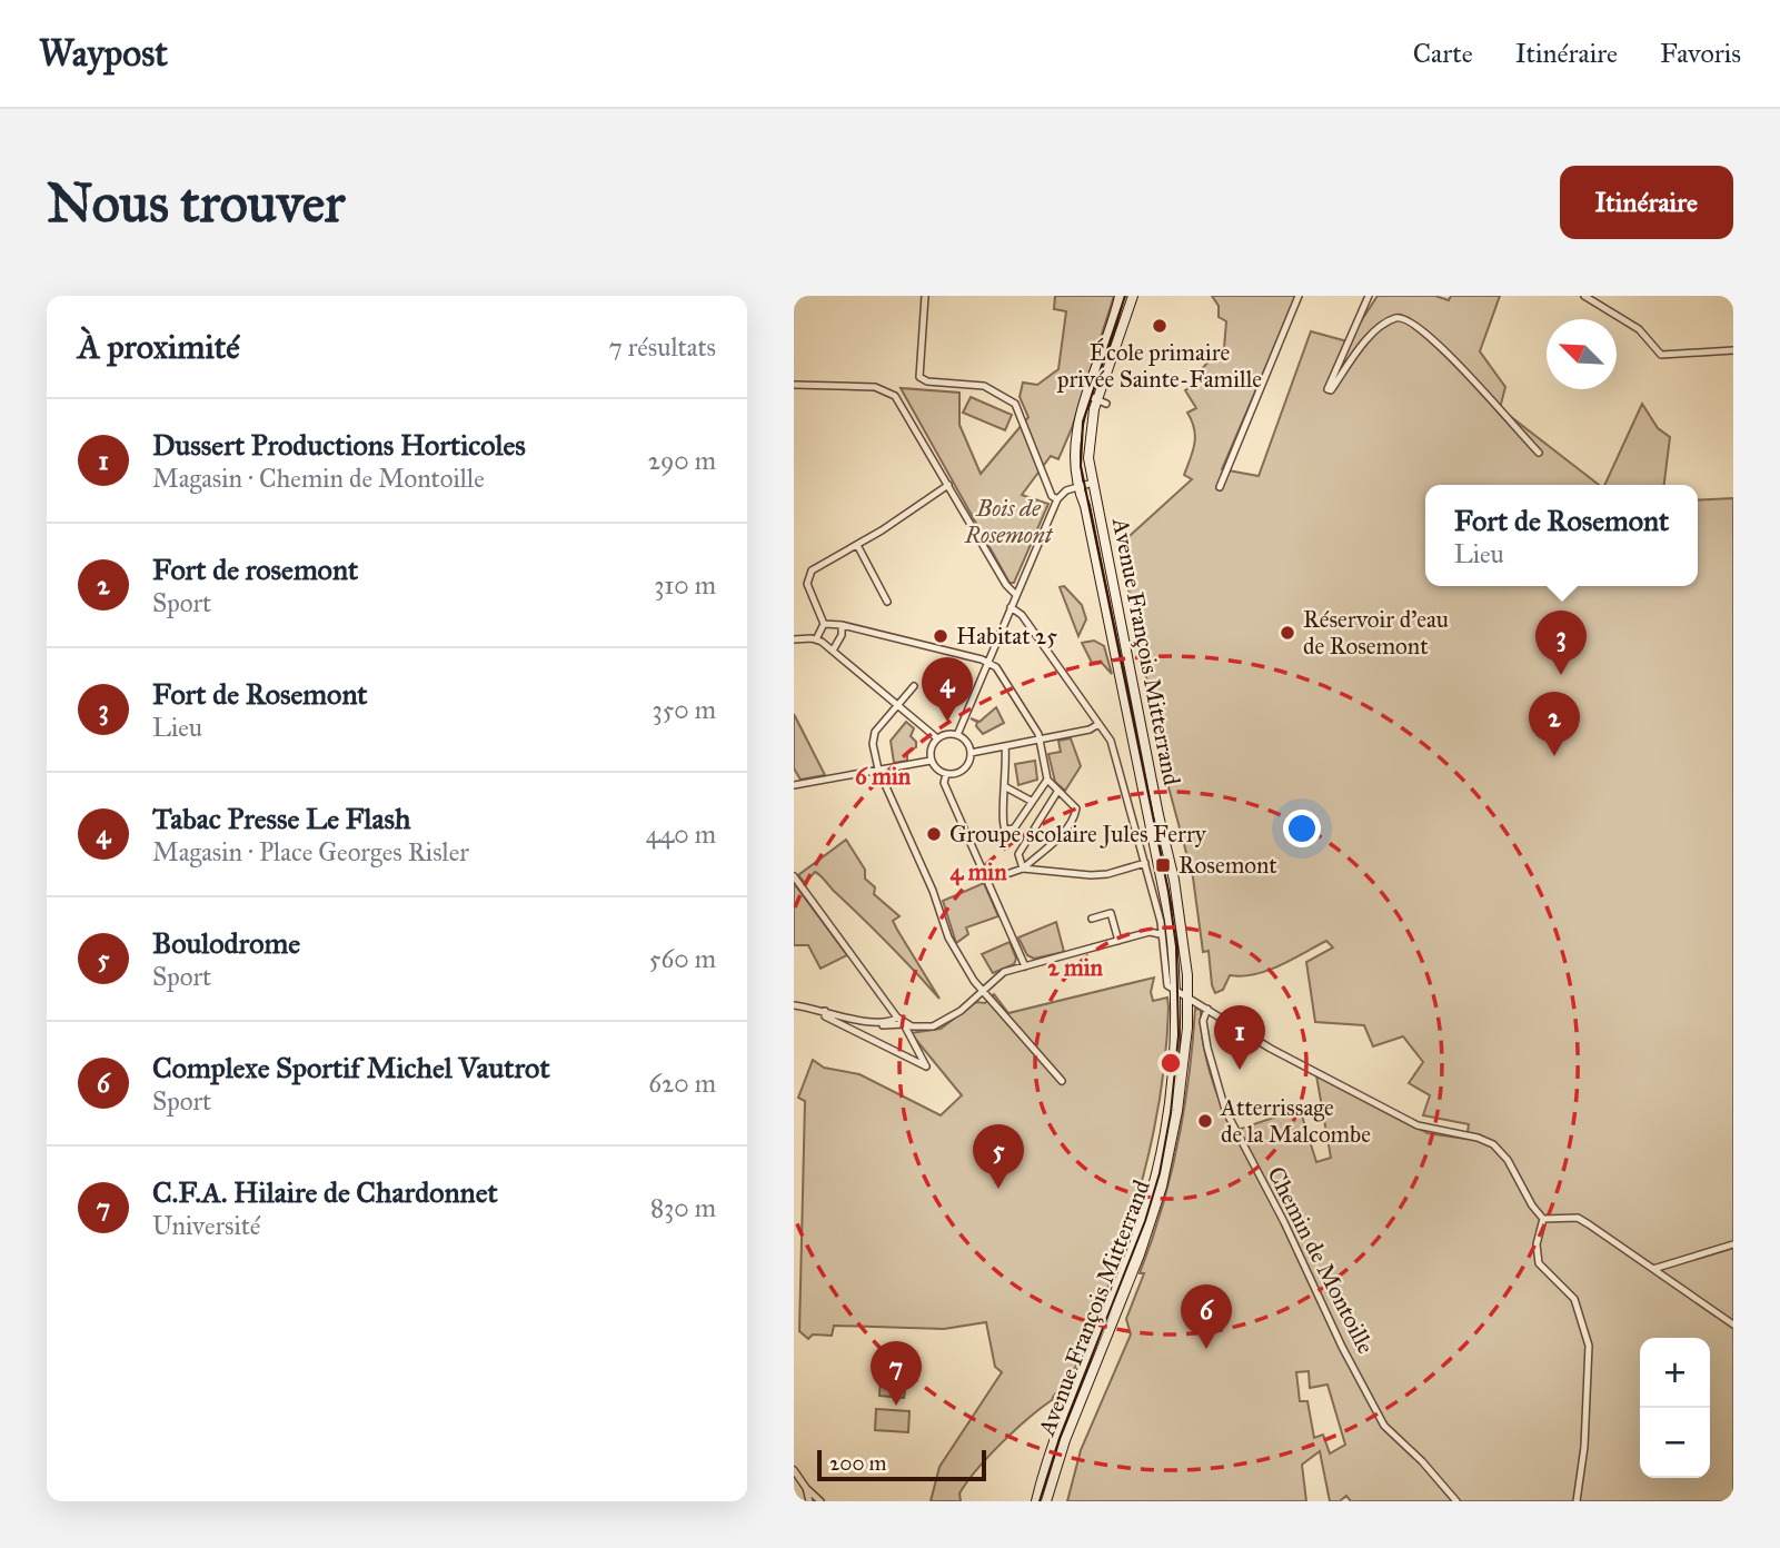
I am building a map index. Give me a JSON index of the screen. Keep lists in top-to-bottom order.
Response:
{
  "streets": {
    "main road": ["Avenue François Mitterrand"],
    "street": ["Chemin de Montoille"]
  },
  "parks": ["Bois de Rosemont"],
  "places": {
    "other": [
      "École primaire privée Sainte-Famille",
      "Réservoir d'eau de Rosemont",
      "Habitat 25",
      "Groupe scolaire Jules Ferry",
      "Atterrissage de la Malcombe"
    ],
    "transit": ["Rosemont"]
  },
  "scale_bar": "200 m",
  "north": "top left",
  "page": {
    "header": "Waypost",
    "nav": ["Carte", "Itinéraire", "Favoris"],
    "buttons": "Itinéraire",
    "title": "Nous trouver",
    "heading": ["À proximité", "7 résultats"],
    "list": [
      {
        "mark": "1",
        "name": "Dussert Productions Horticoles",
        "note": "Magasin · Chemin de Montoille",
        "value": "290 m"
      },
      {
        "mark": "2",
        "name": "Fort de rosemont",
        "note": "Sport",
        "value": "310 m"
      },
      {
        "mark": "3",
        "name": "Fort de Rosemont",
        "note": "Lieu",
        "value": "350 m"
      },
      {
        "mark": "4",
        "name": "Tabac Presse Le Flash",
        "note": "Magasin · Place Georges Risler",
        "value": "440 m"
      },
      {
        "mark": "5",
        "name": "Boulodrome",
        "note": "Sport",
        "value": "560 m"
      },
      {
        "mark": "6",
        "name": "Complexe Sportif Michel Vautrot",
        "note": "Sport",
        "value": "620 m"
      },
      {
        "mark": "7",
        "name": "C.F.A. Hilaire de Chardonnet",
        "note": "Université",
        "value": "830 m"
      }
    ],
    "popup": ["Fort de Rosemont", "Lieu"],
    "pins": [
      "3",
      "4",
      "2",
      "1",
      "5",
      "6",
      "7"
    ],
    "map_buttons": ["+", "−"],
    "scale": "200 m"
  },
  "rings": ["6 min", "4 min", "2 min"]
}
